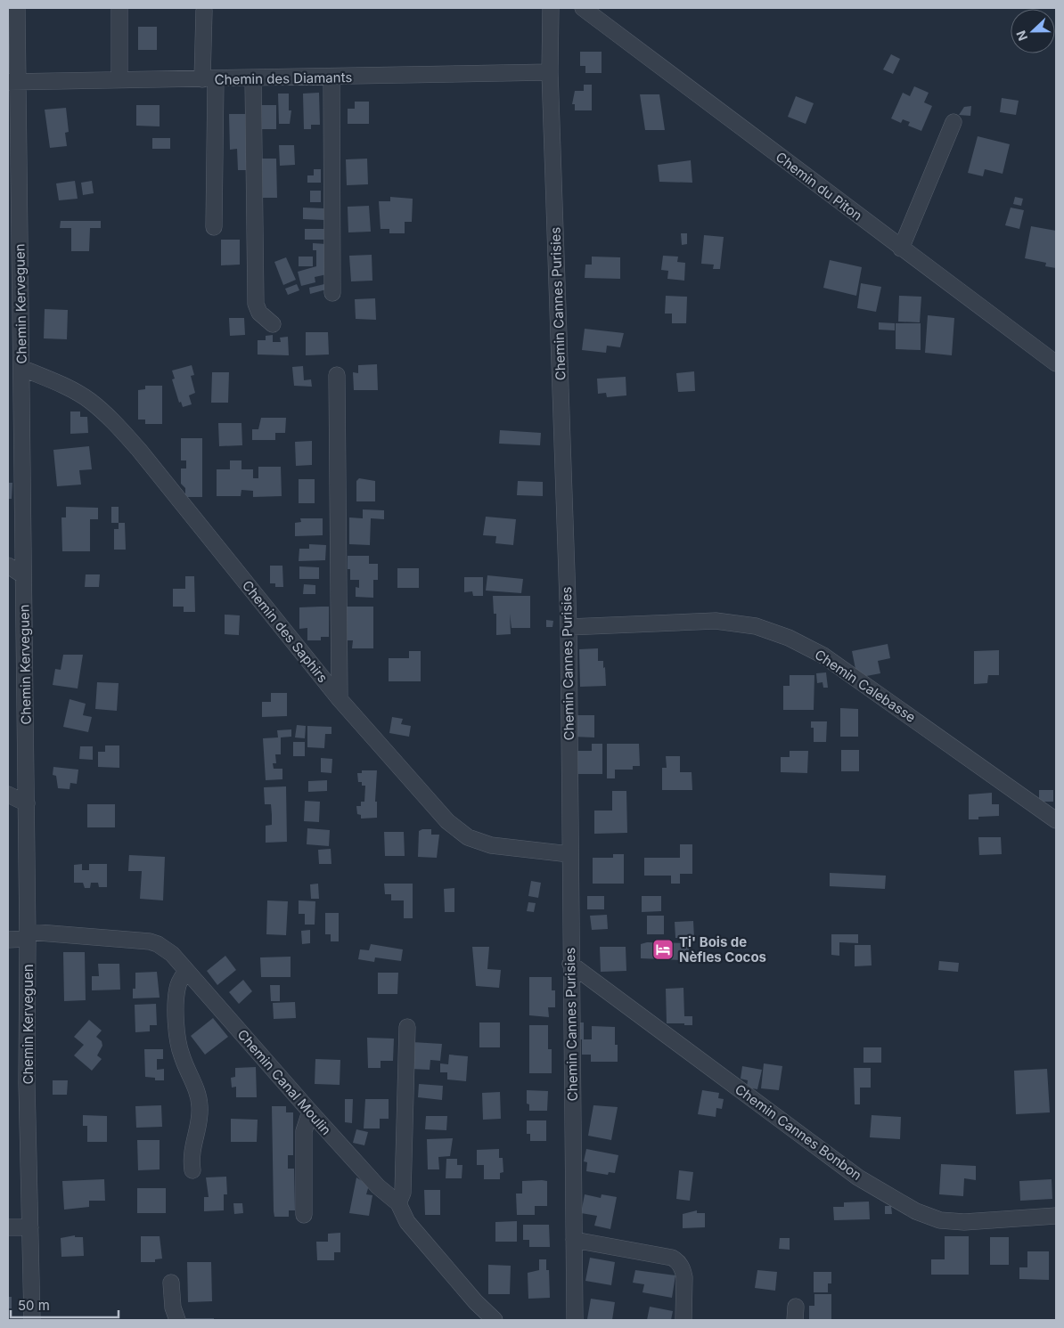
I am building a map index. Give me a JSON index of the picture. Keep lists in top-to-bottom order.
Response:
{
  "streets": {
    "street": [
      "Chemin des Diamants",
      "Chemin du Piton",
      "Chemin Kerveguen",
      "Chemin Cannes Purisies",
      "Chemin des Saphirs",
      "Chemin Calebasse",
      "Chemin Canal Moulin",
      "Chemin Cannes Bonbon"
    ]
  },
  "crossings": [
    ["Chemin des Diamants", "Chemin Kerveguen"],
    ["Chemin des Diamants", "Chemin Cannes Purisies"],
    ["Chemin Kerveguen", "Chemin des Saphirs"],
    ["Chemin Kerveguen", "Chemin Canal Moulin"],
    ["Chemin Cannes Purisies", "Chemin des Saphirs"],
    ["Chemin Cannes Purisies", "Chemin Calebasse"],
    ["Chemin Cannes Purisies", "Chemin Cannes Bonbon"]
  ],
  "places": {
    "hotel": ["Ti' Bois de Nèfles Cocos"]
  },
  "scale_bar": "50 m",
  "north": "left"
}
